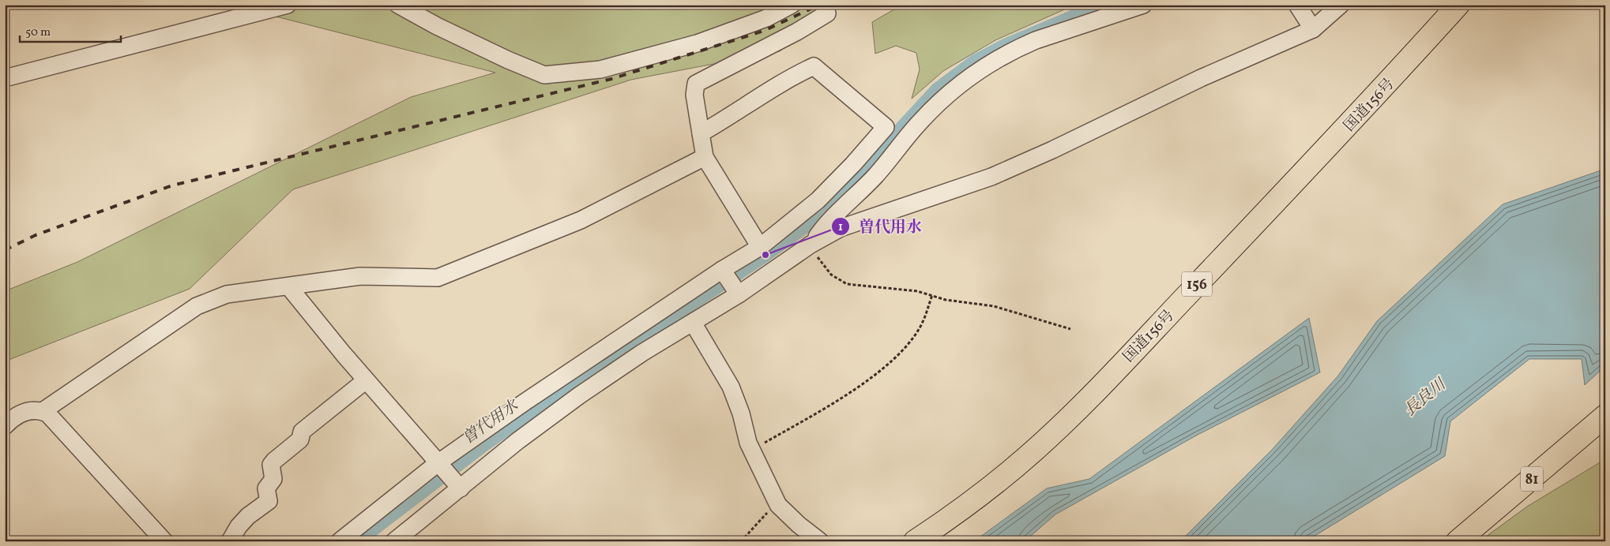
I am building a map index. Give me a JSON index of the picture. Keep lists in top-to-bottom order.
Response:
{
  "streets": {
    "main road": ["国道156号", "156", "81"]
  },
  "water": ["長良川", "曽代用水"],
  "places": ["曽代用水"],
  "scale_bar": "50 m"
}
